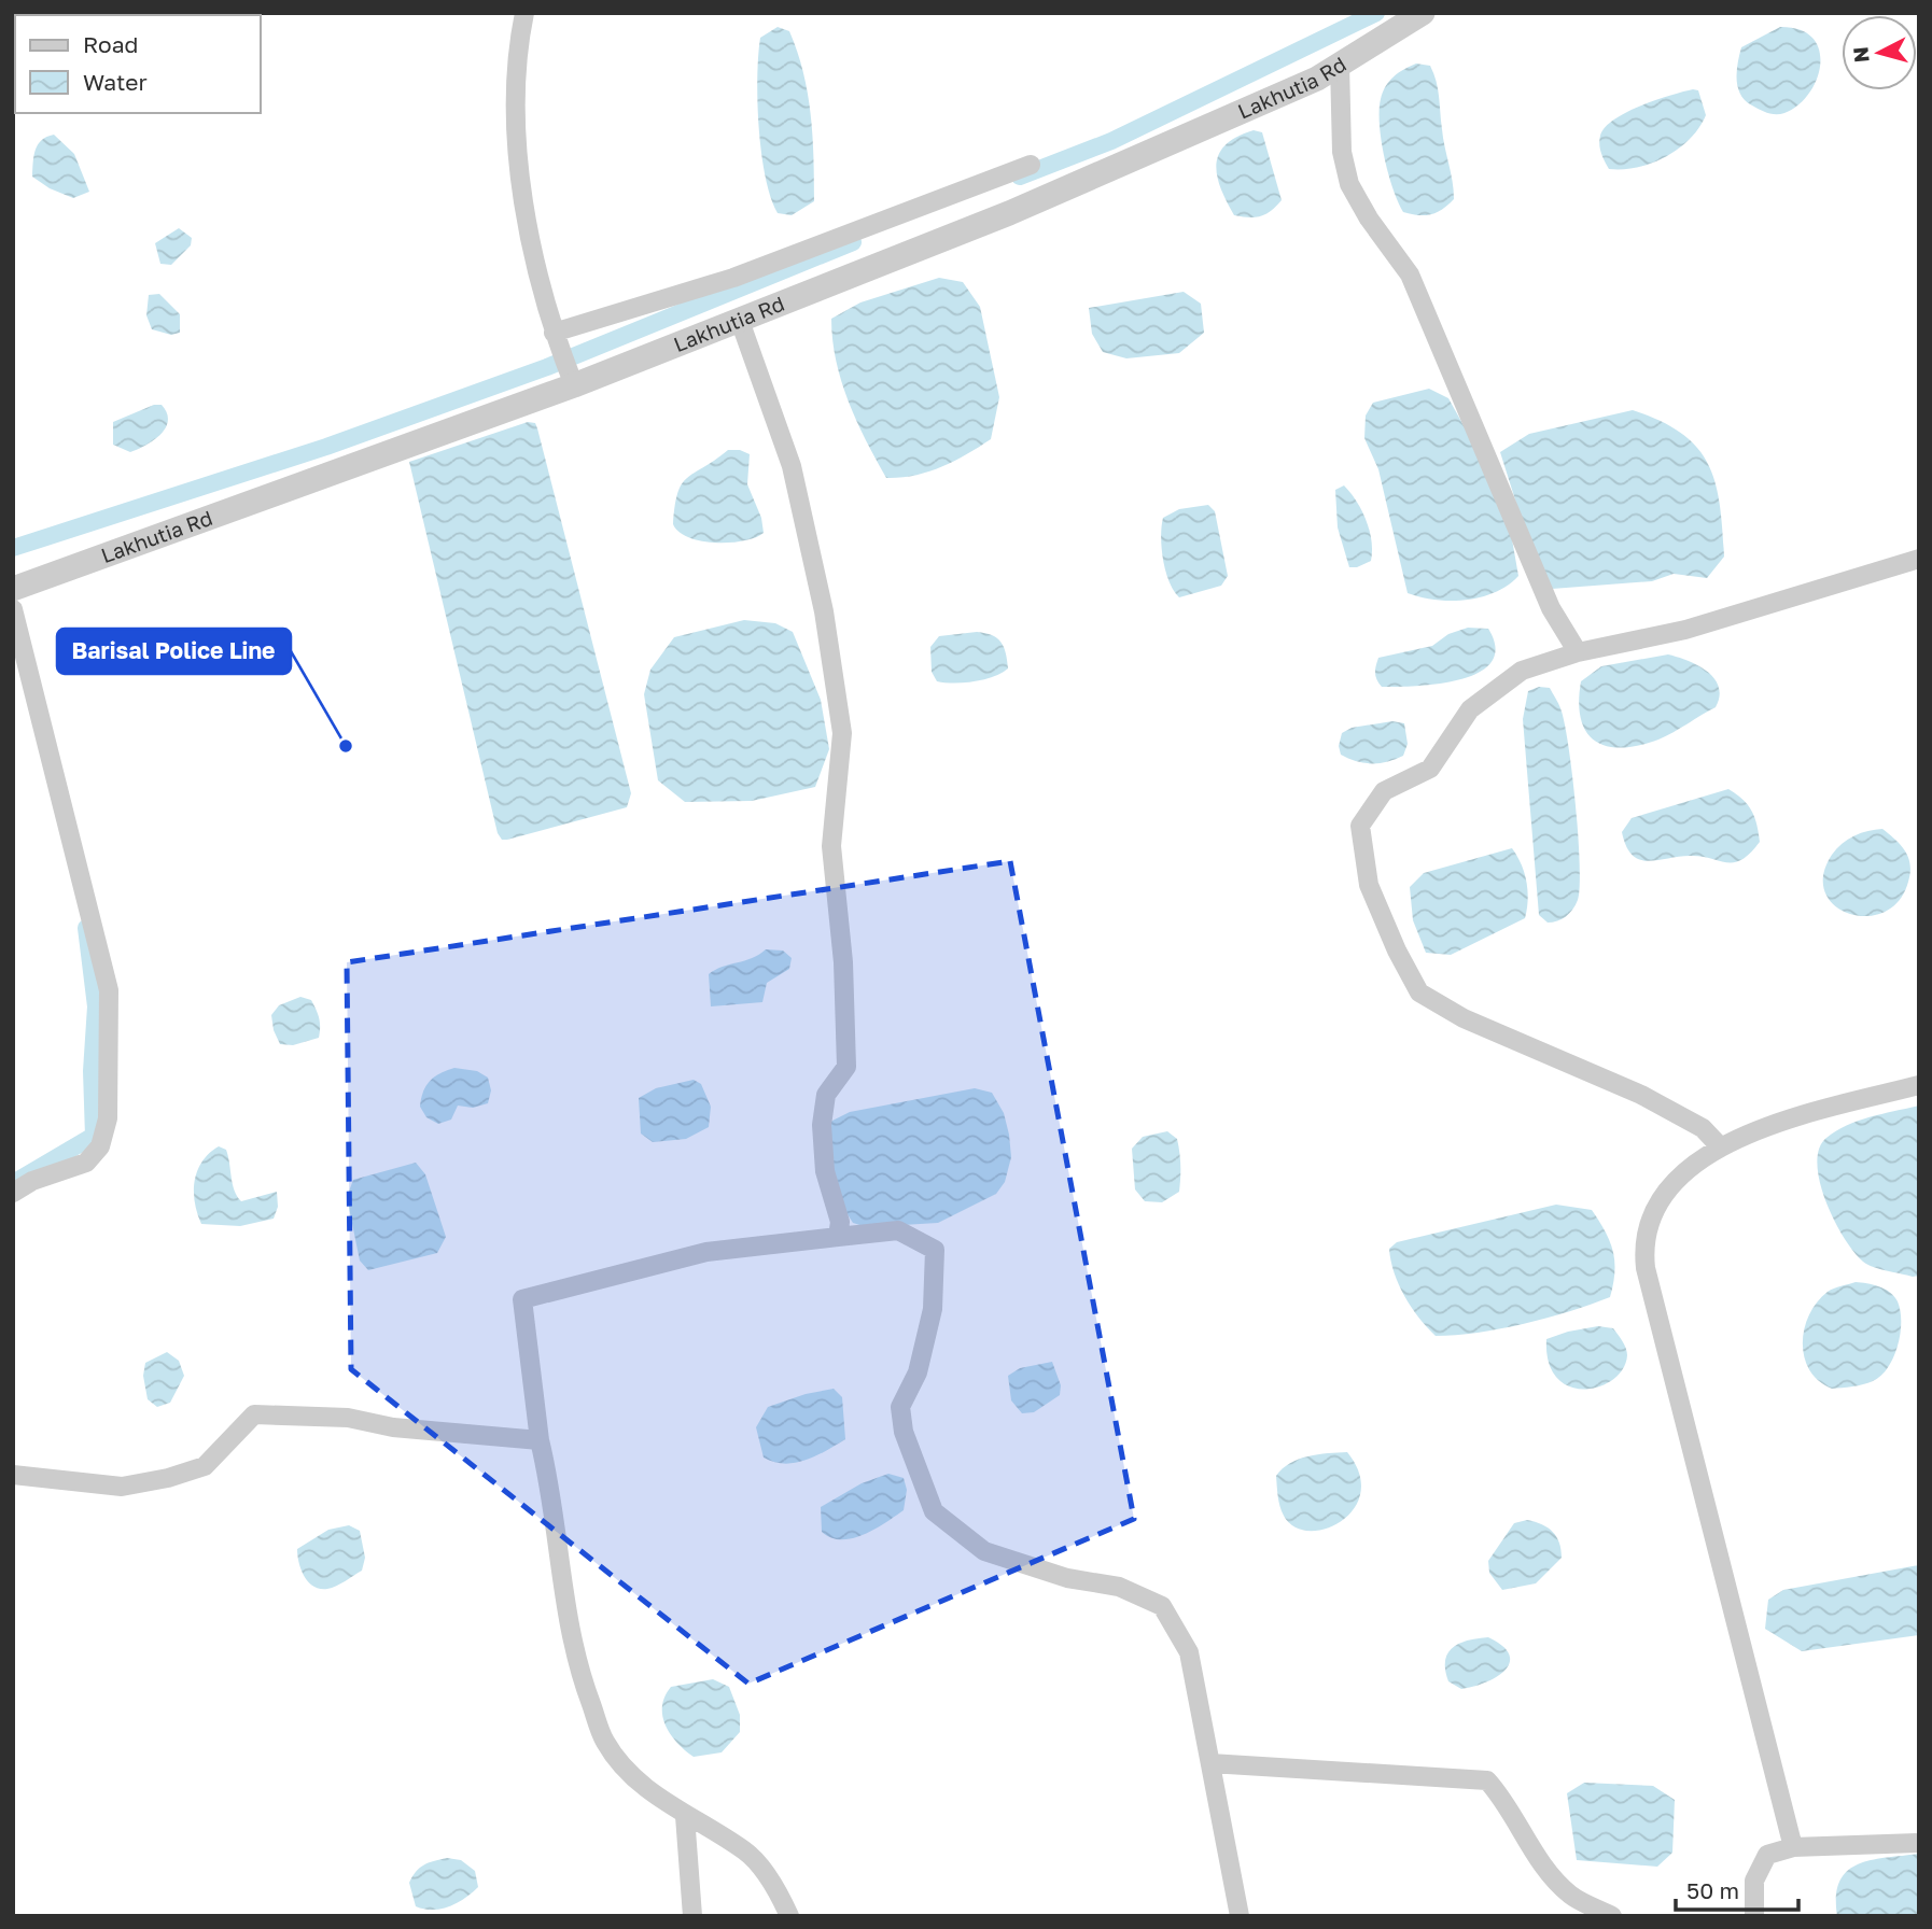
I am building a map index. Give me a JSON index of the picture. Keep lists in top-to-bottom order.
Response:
{
  "streets": {
    "street": ["Lakhutia Rd"]
  },
  "places": ["Barisal Police Line"],
  "legend": ["Road", "Water"],
  "scale_bar": "50 m",
  "north": "left"
}
